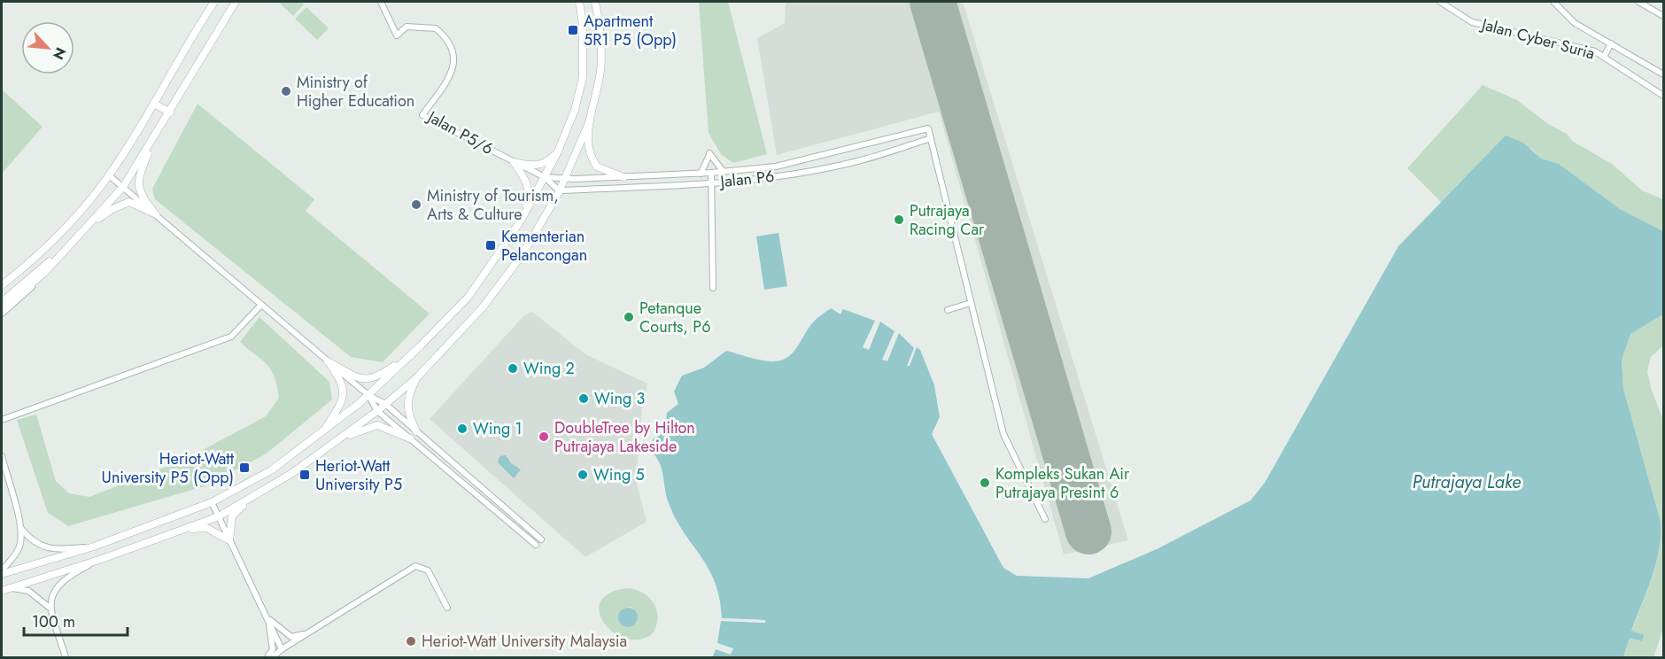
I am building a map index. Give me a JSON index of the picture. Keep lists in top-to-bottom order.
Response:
{
  "streets": {
    "street": ["Jalan Cyber Suria", "Jalan P5/6", "Jalan P6"]
  },
  "crossings": [
    ["Jalan P5/6", "Jalan P6"]
  ],
  "water": ["Putrajaya Lake"],
  "places": {
    "transit": [
      "Apartment 5R1 P5 (Opp)",
      "Kementerian Pelancongan",
      "Heriot-Watt University P5 (Opp)",
      "Heriot-Watt University P5"
    ],
    "other": [
      "Ministry of Higher Education",
      "Ministry of Tourism, Arts & Culture",
      "Putrajaya Racing Car",
      "Petanque Courts, P6",
      "Wing 2",
      "Wing 3",
      "Wing 1",
      "DoubleTree by Hilton Putrajaya Lakeside",
      "Wing 5",
      "Kompleks Sukan Air Putrajaya Presint 6",
      "Heriot-Watt University Malaysia"
    ]
  },
  "scale_bar": "100 m",
  "north": "bottom right"
}
